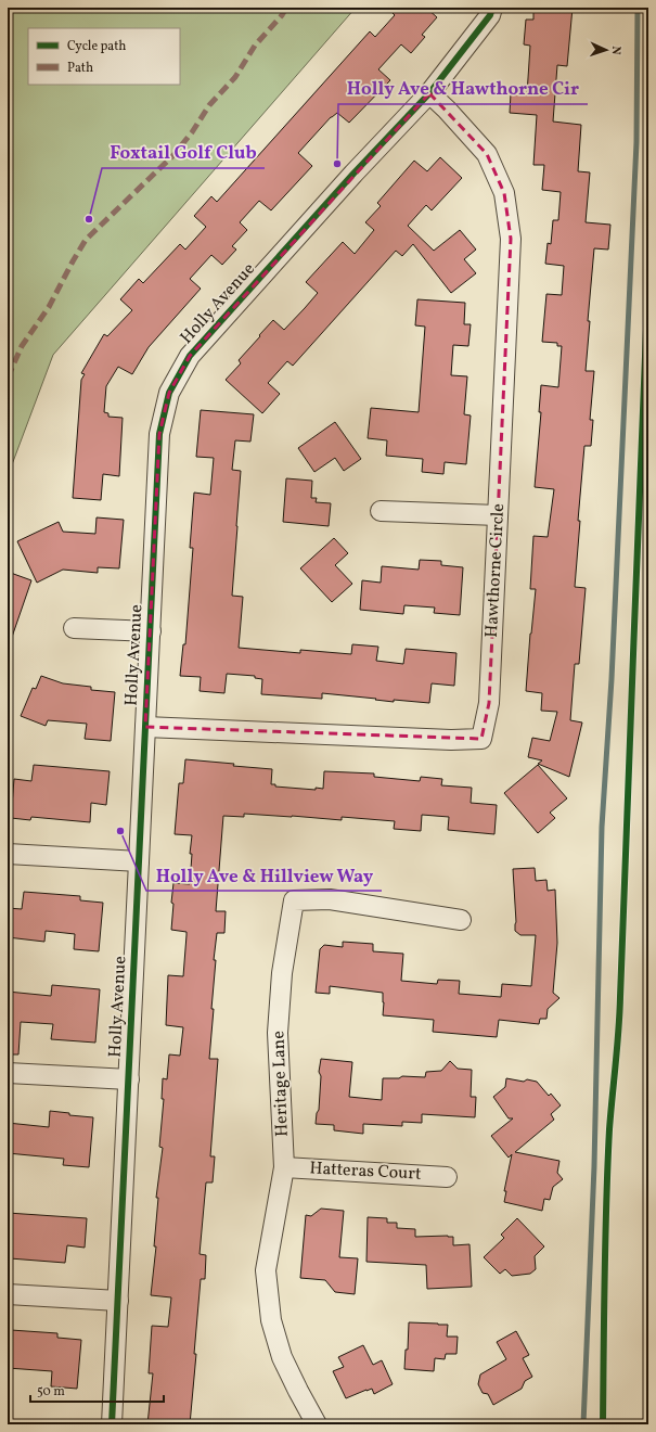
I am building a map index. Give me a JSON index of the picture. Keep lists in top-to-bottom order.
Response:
{
  "streets": {
    "street": [
      "Holly Avenue",
      "Hawthorne Circle",
      "Heritage Lane",
      "Hatteras Court"
    ]
  },
  "crossings": [
    ["Holly Avenue", "Hawthorne Circle"],
    ["Heritage Lane", "Hatteras Court"]
  ],
  "places": ["Holly Ave & Hawthorne Cir", "Foxtail Golf Club", "Holly Ave & Hillview Way"],
  "legend": ["Cycle path", "Path"],
  "scale_bar": "50 m",
  "north": "right"
}
